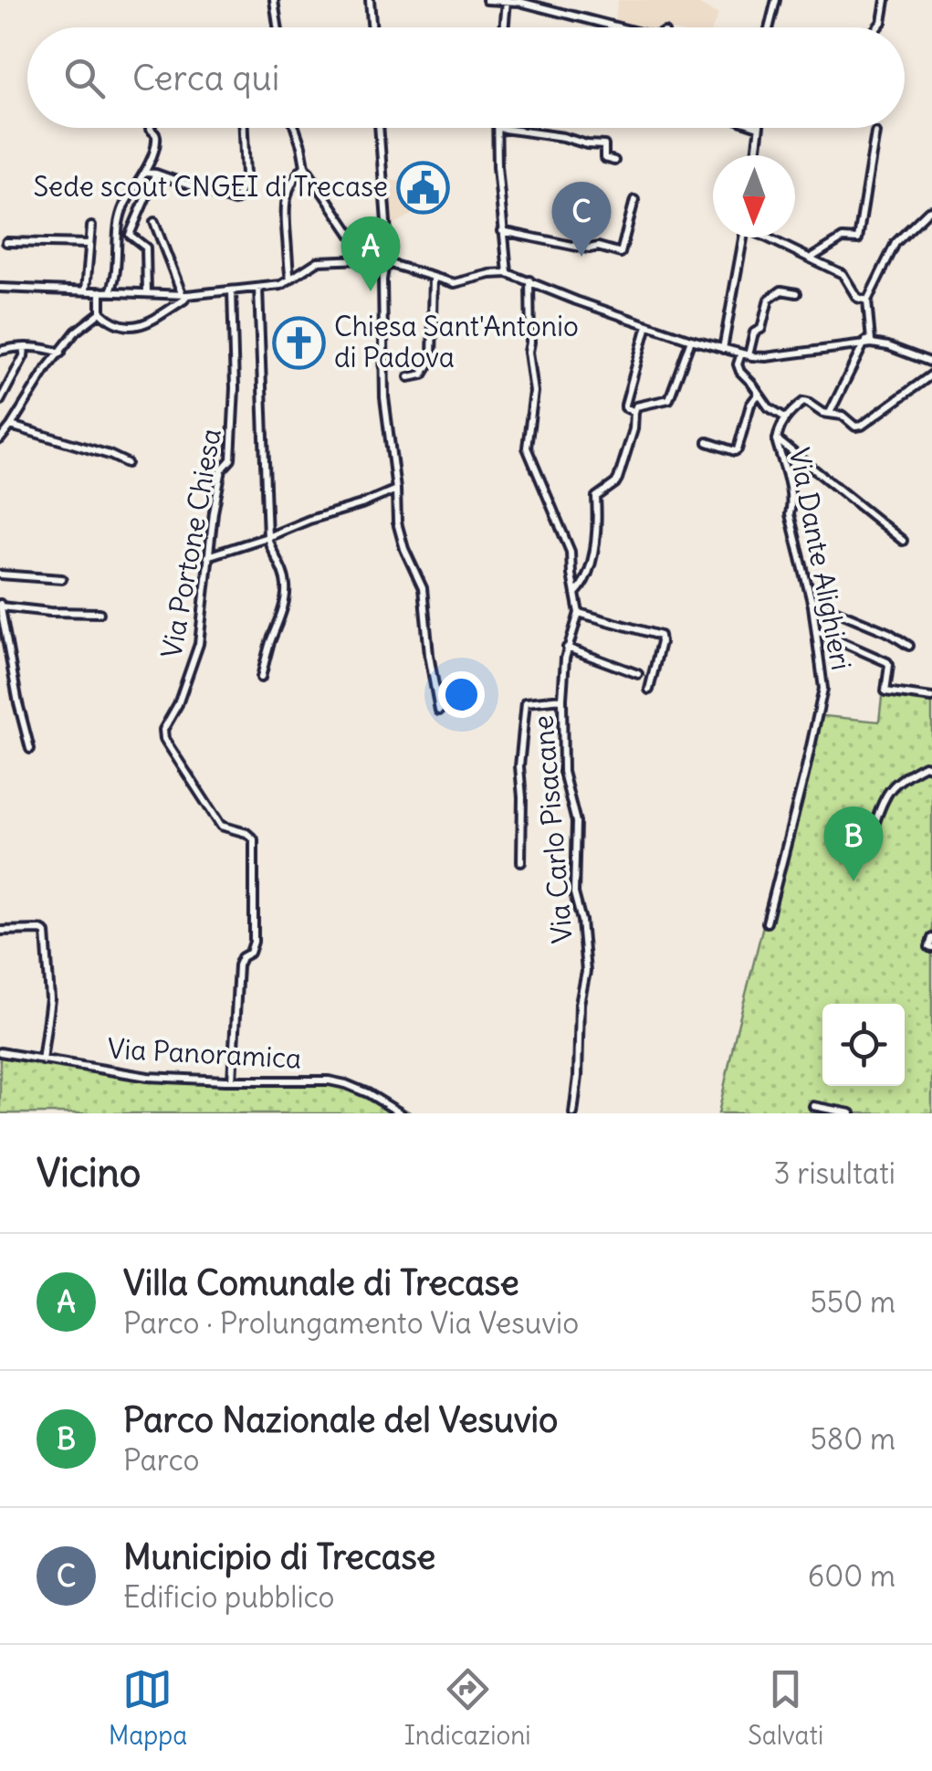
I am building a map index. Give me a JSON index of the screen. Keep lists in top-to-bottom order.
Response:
{
  "streets": {
    "street": [
      "Via Portone Chiesa",
      "Via Dante Alighieri",
      "Via Carlo Pisacane",
      "Via Panoramica"
    ]
  },
  "crossings": [
    ["Via Portone Chiesa", "Via Panoramica"]
  ],
  "places": {
    "public building": ["Sede scout CNGEI di Trecase"],
    "church": ["Chiesa Sant'Antonio di Padova"]
  },
  "north": "bottom",
  "page": {
    "search": "Cerca qui",
    "pins": ["C", "A", "B"],
    "heading": ["Vicino", "3 risultati"],
    "list": [
      {
        "mark": "A",
        "name": "Villa Comunale di Trecase",
        "note": "Parco · Prolungamento Via Vesuvio",
        "value": "550 m"
      },
      {
        "mark": "B",
        "name": "Parco Nazionale del Vesuvio",
        "note": "Parco",
        "value": "580 m"
      },
      {
        "mark": "C",
        "name": "Municipio di Trecase",
        "note": "Edificio pubblico",
        "value": "600 m"
      }
    ],
    "nav": ["Mappa", "Indicazioni", "Salvati"]
  }
}
